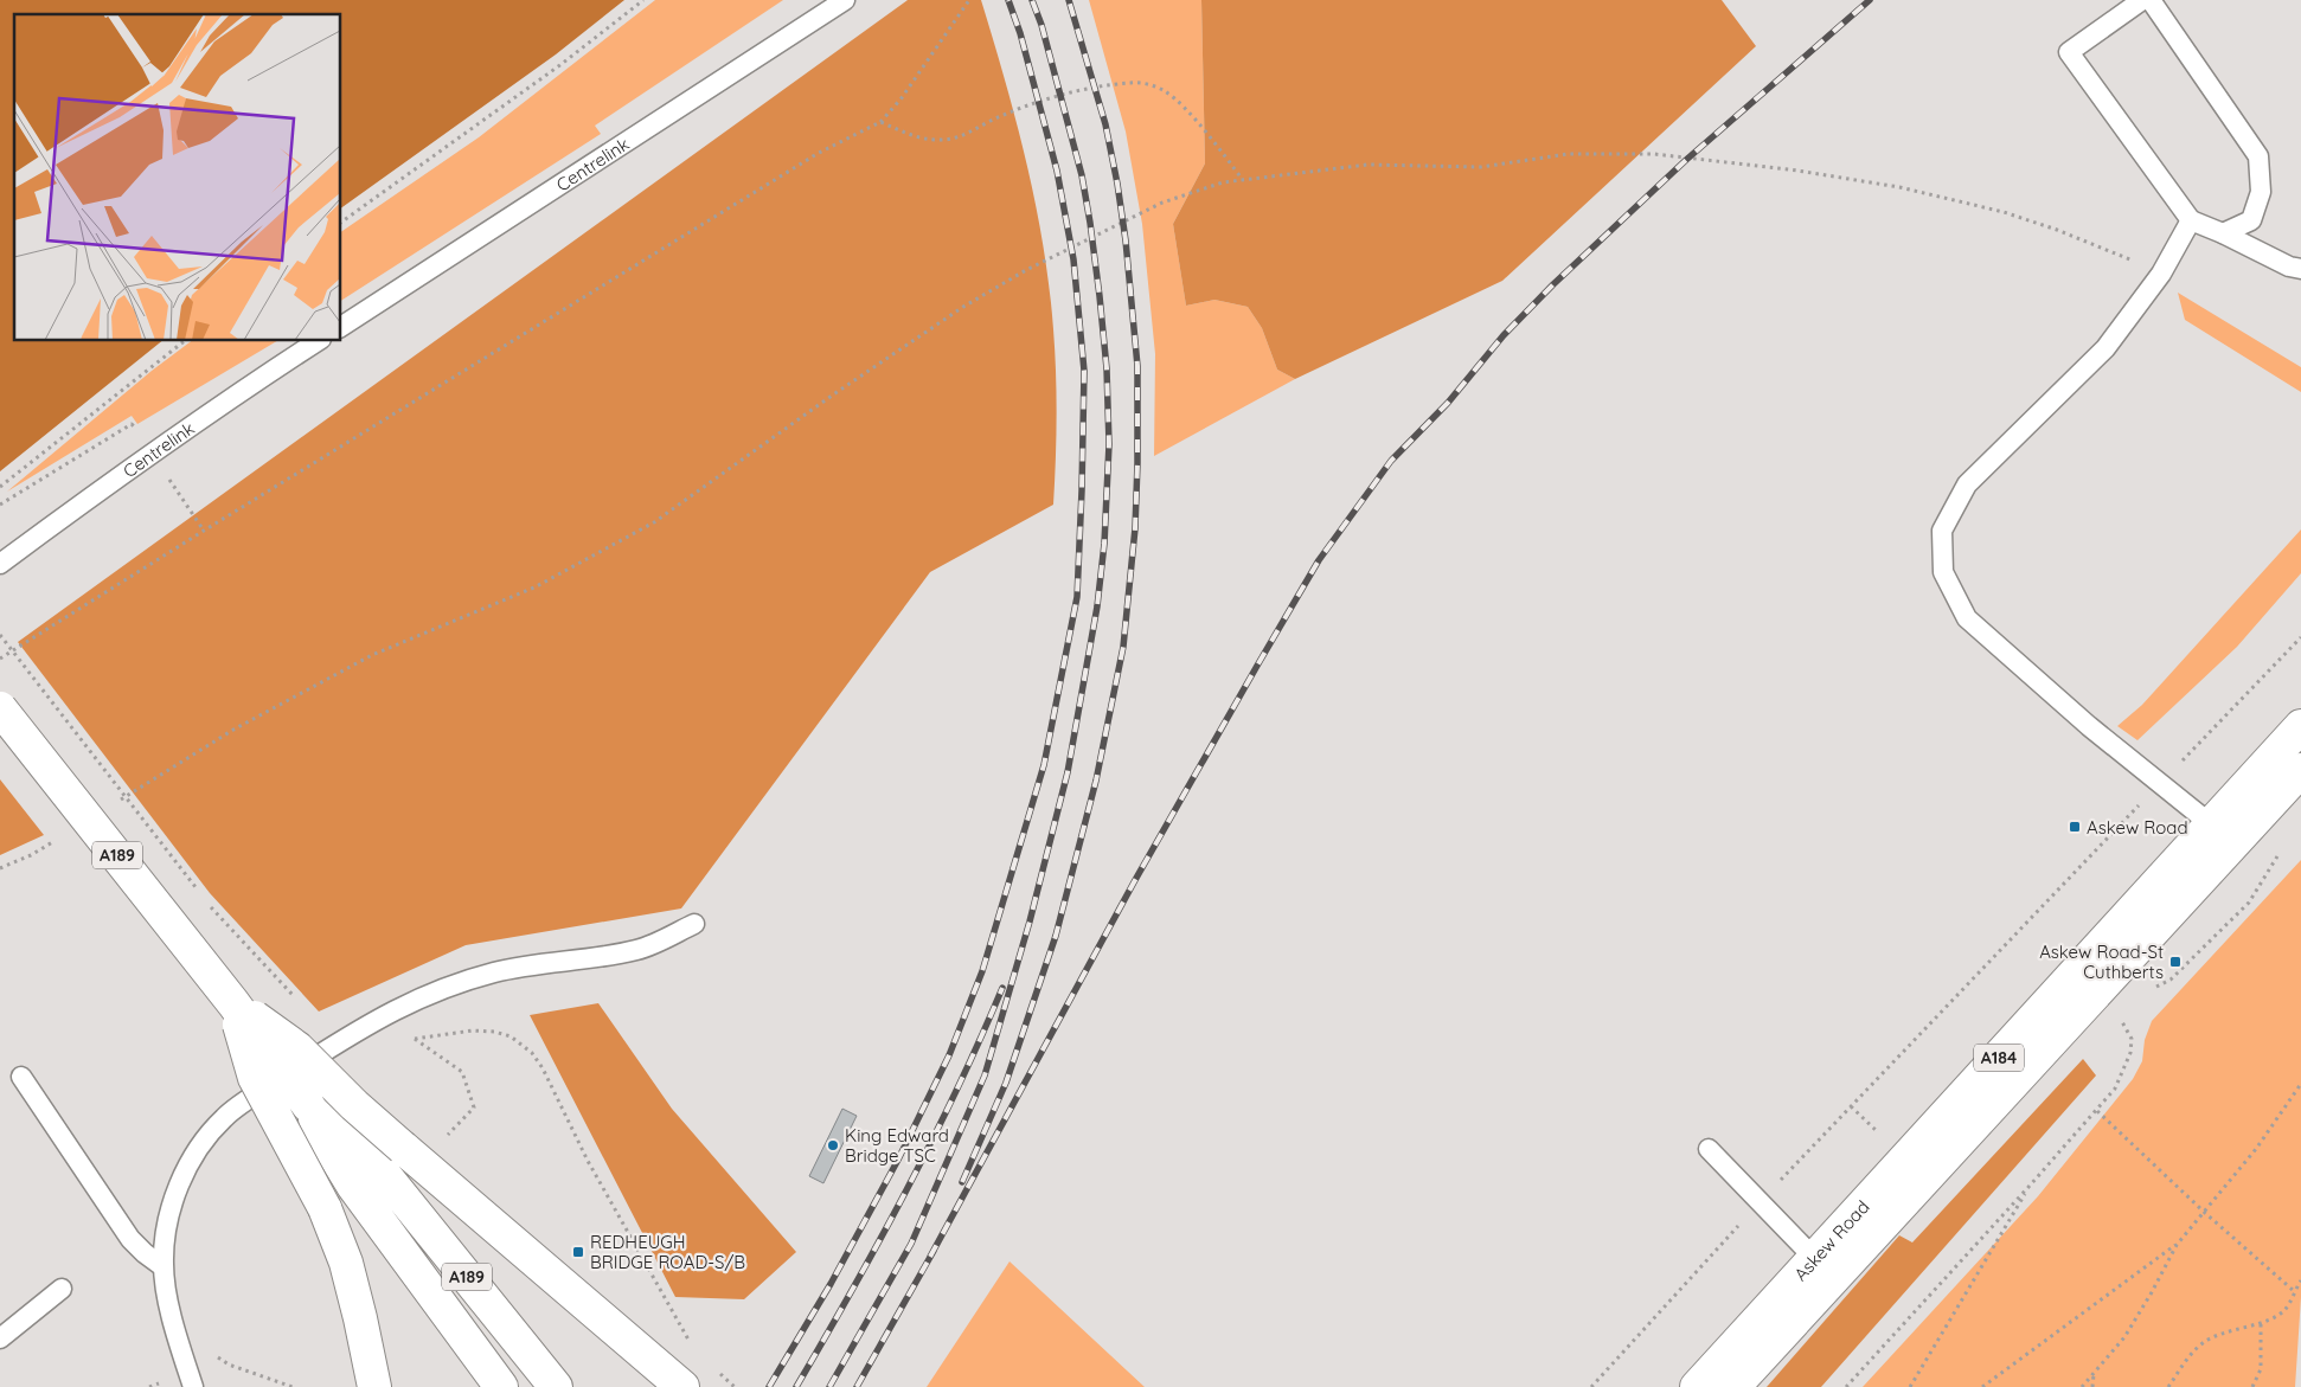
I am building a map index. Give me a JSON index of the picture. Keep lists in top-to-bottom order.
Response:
{
  "streets": {
    "main road": ["A189", "A184", "Askew Road"],
    "lane": ["Centrelink"]
  },
  "places": {
    "transit": ["Askew Road", "Askew Road-St Cuthberts", "REDHEUGH BRIDGE ROAD-S/B"],
    "other": ["King Edward Bridge TSC"]
  }
}
